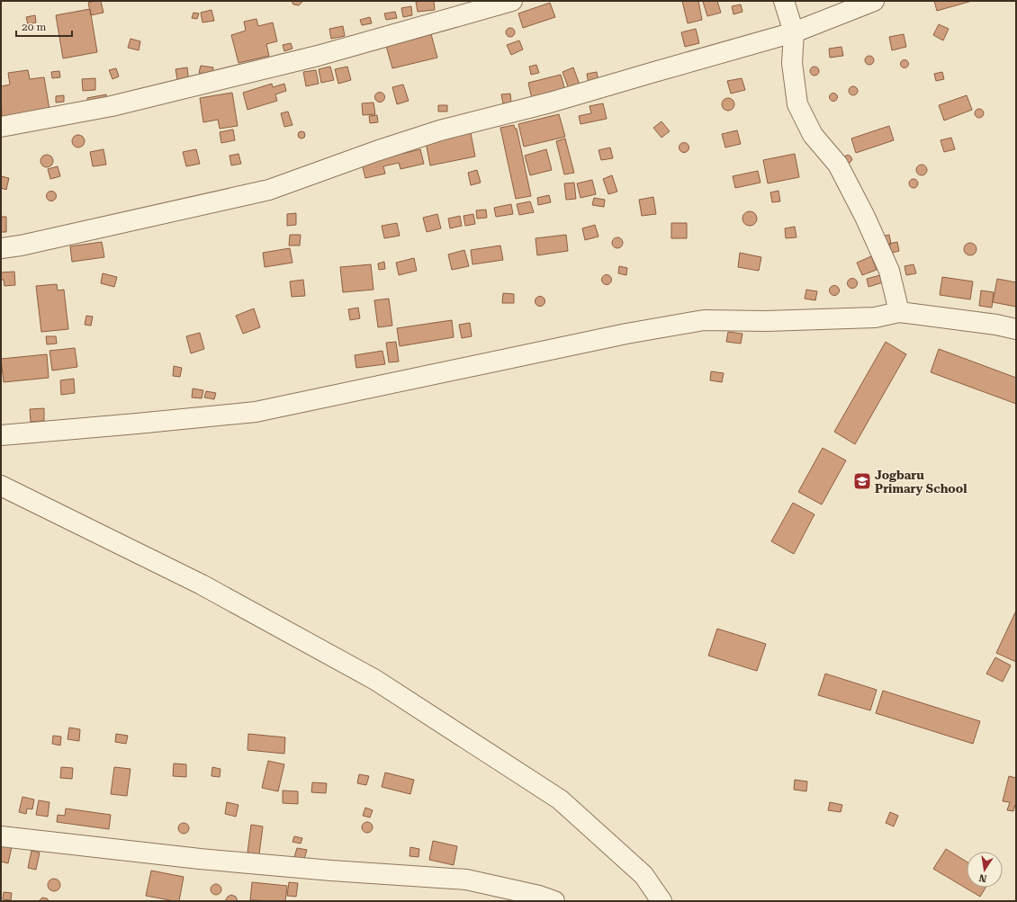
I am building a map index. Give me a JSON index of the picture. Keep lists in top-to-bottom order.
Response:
{
  "places": {
    "school or university": ["Jogbaru Primary School"]
  },
  "scale_bar": "20 m",
  "north": "bottom"
}
